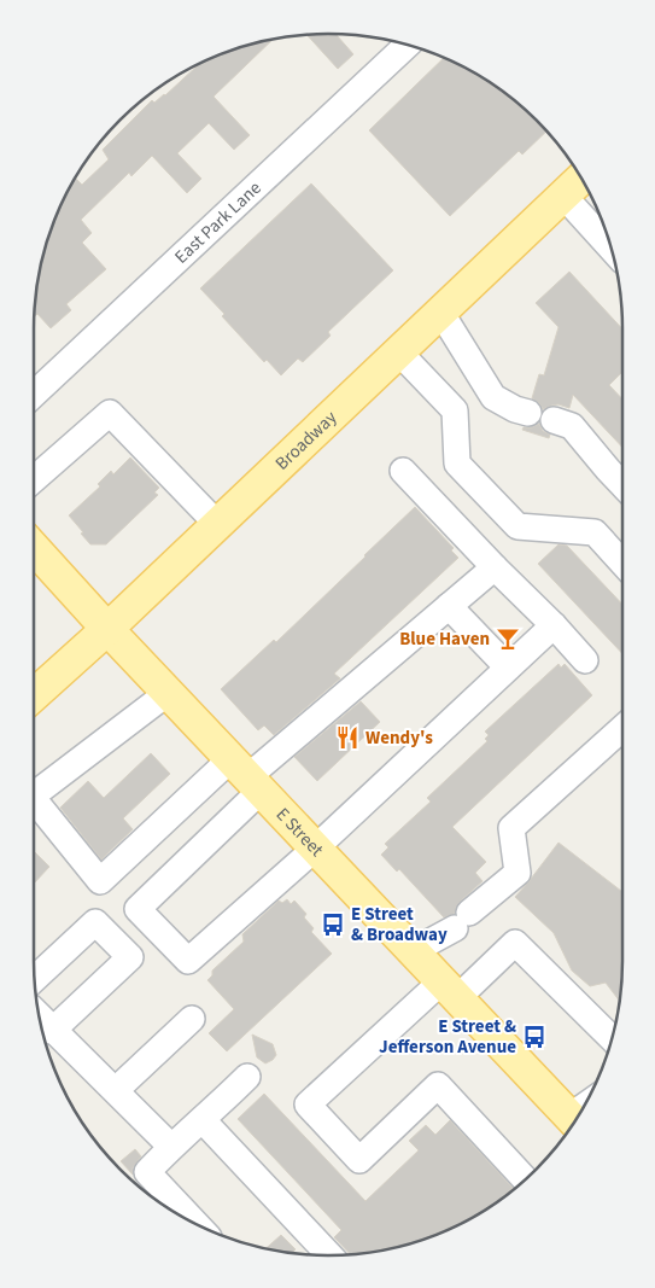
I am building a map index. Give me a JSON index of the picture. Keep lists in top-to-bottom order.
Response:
{
  "streets": {
    "main road": ["Broadway", "E Street"],
    "street": ["East Park Lane"]
  },
  "crossings": [
    ["Broadway", "E Street"]
  ],
  "places": {
    "bar": ["Blue Haven"],
    "restaurant": ["Wendy's"],
    "bus stop": ["E Street & Broadway", "E Street & Jefferson Avenue"]
  }
}
